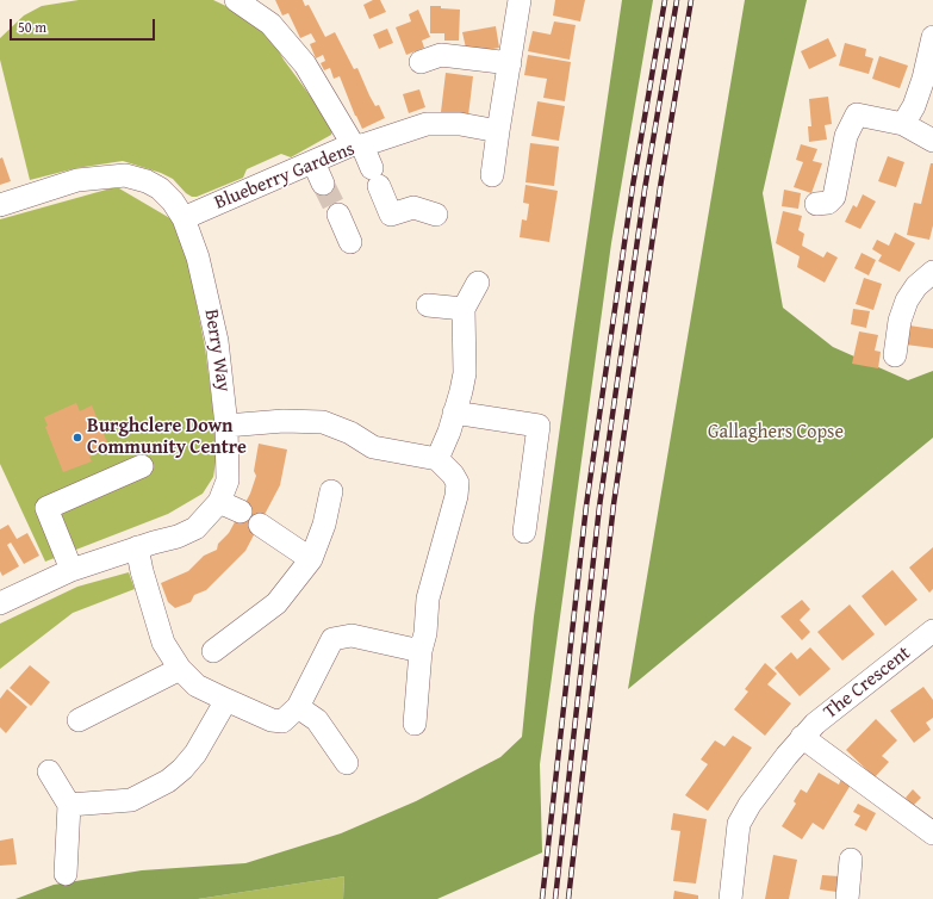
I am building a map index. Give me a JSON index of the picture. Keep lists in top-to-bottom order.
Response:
{
  "streets": {
    "street": ["Blueberry Gardens", "Berry Way", "The Crescent"]
  },
  "crossings": [
    ["Blueberry Gardens", "Berry Way"]
  ],
  "parks": ["Gallaghers Copse"],
  "places": ["Burghclere Down Community Centre"],
  "scale_bar": "50 m"
}
